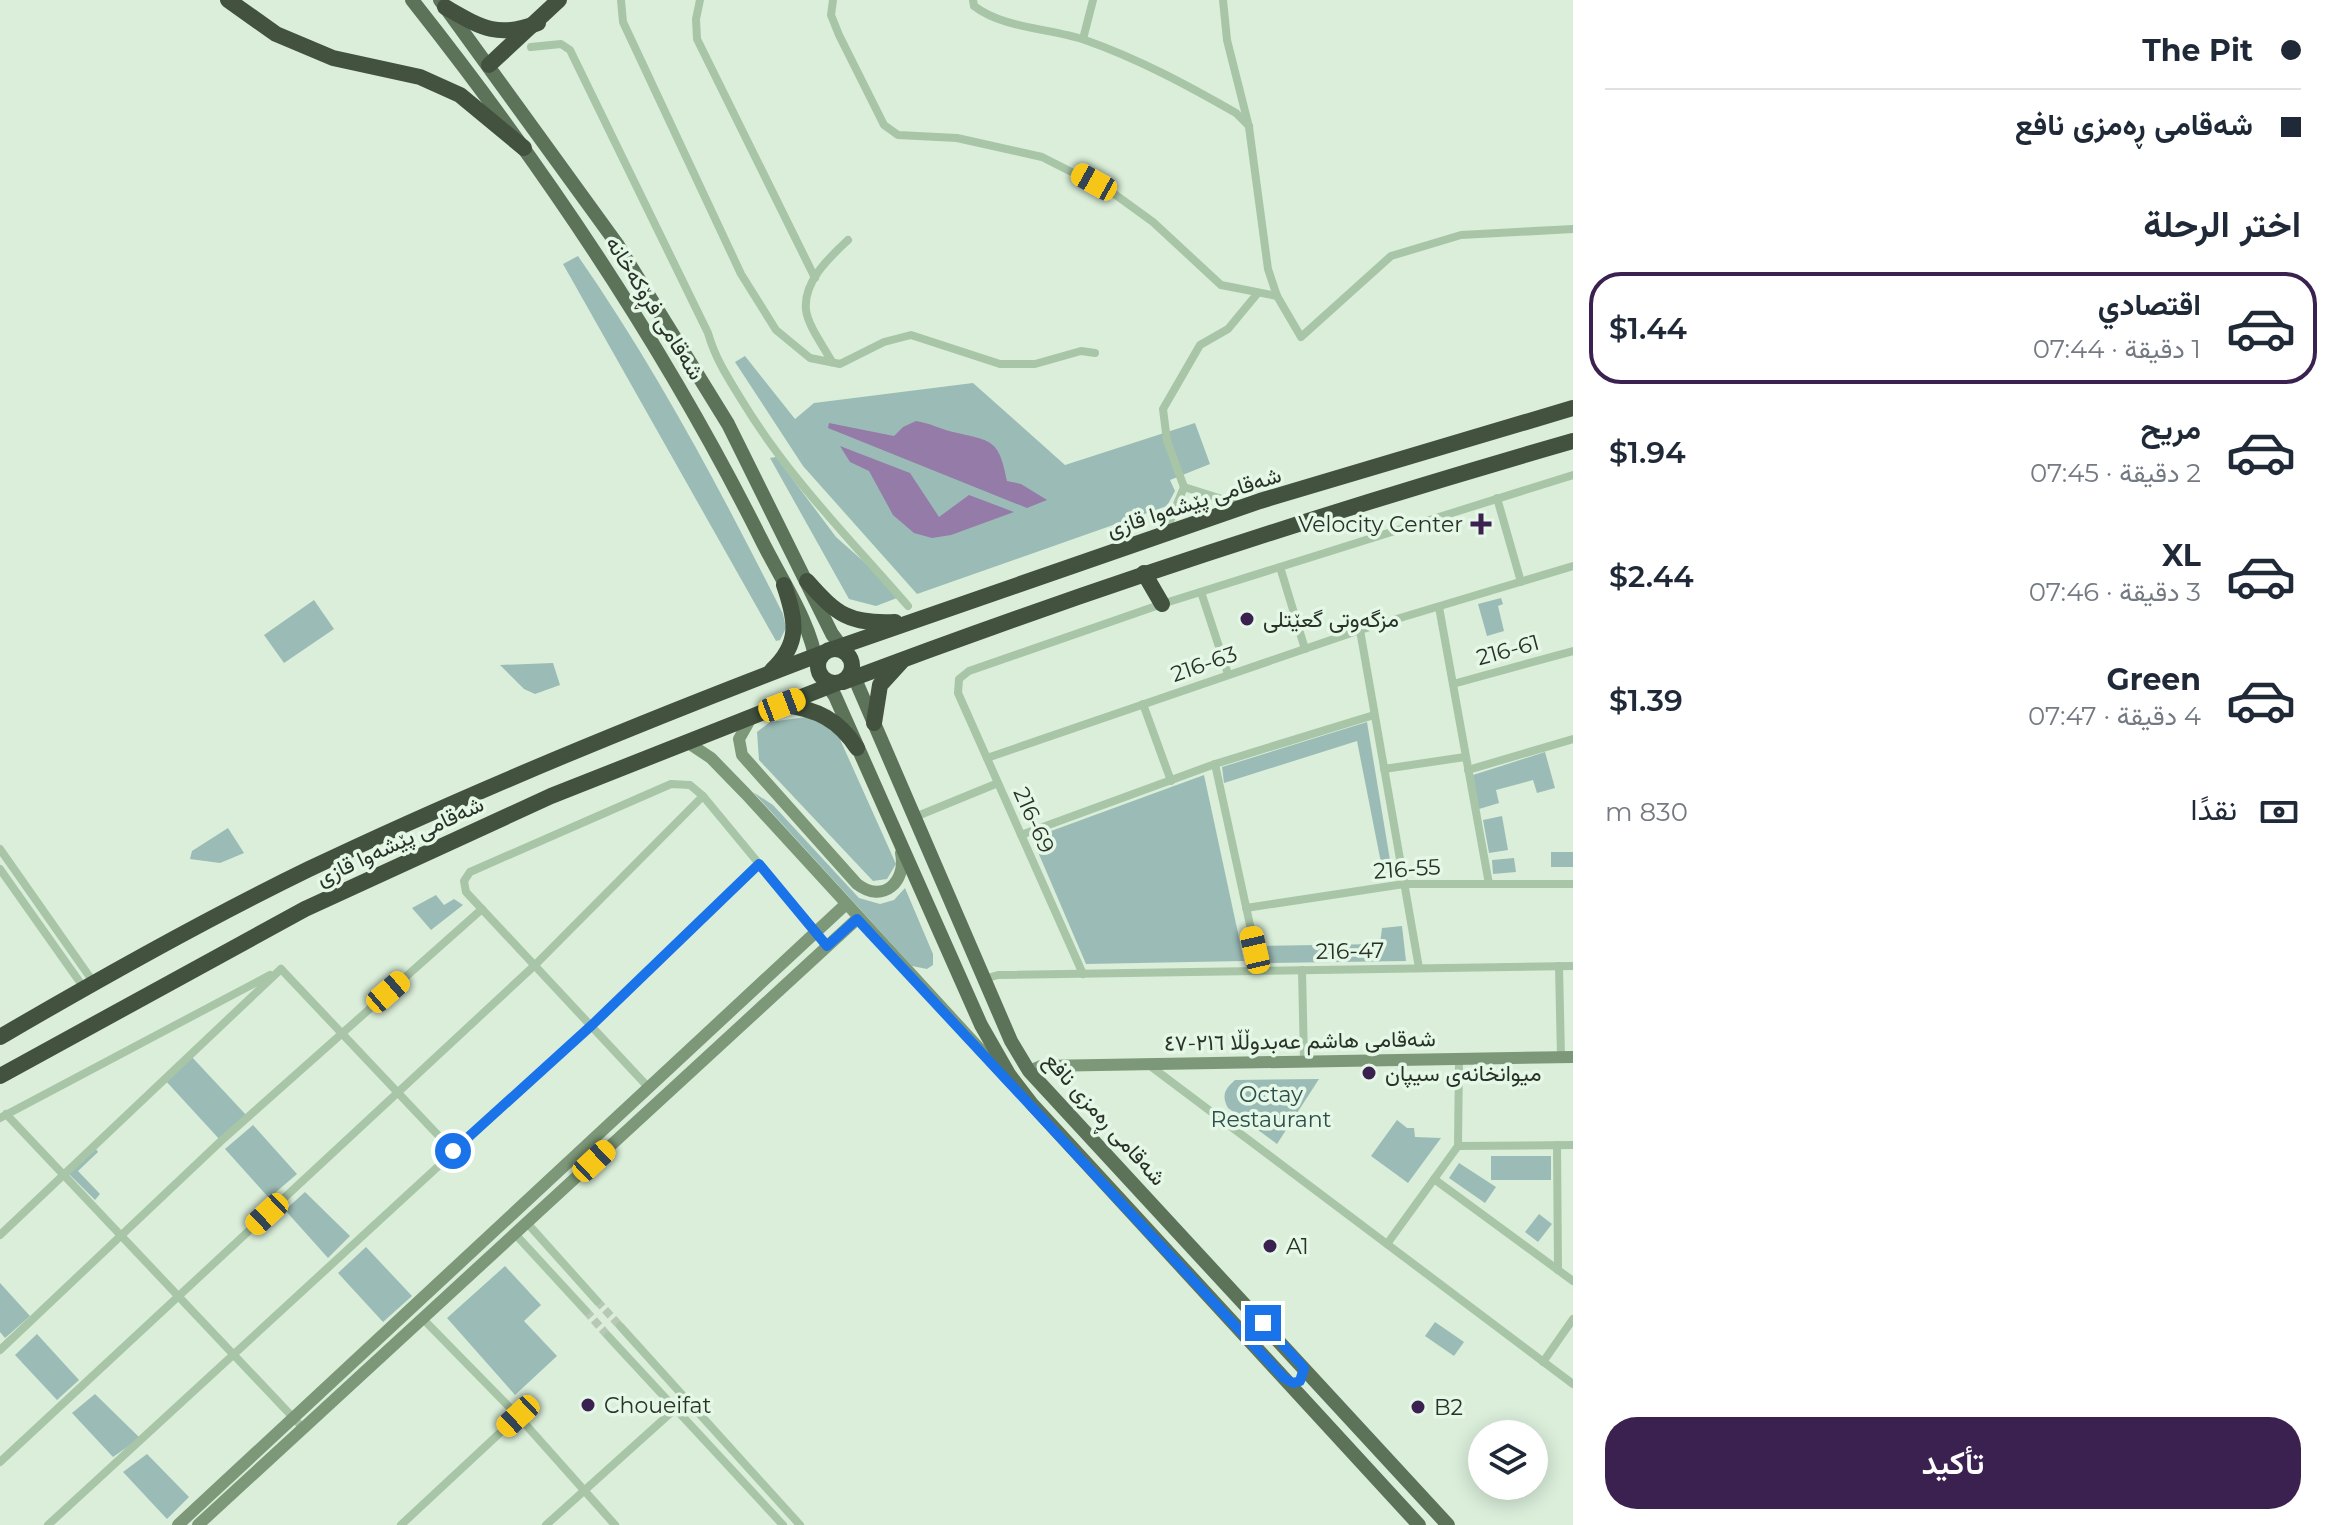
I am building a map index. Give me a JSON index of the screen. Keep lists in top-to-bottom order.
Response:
{
  "streets": {
    "highway": ["شەقامی پێشەوا قازی"],
    "main road": ["شەقامی فڕۆکەخانە", "شەقامی ڕەمزی نافع"],
    "street": [
      "216-61",
      "216-63",
      "216-69",
      "216-55",
      "216-47",
      "شەقامی هاشم عەبدوڵڵا ٢١٦-٤٧"
    ]
  },
  "crossings": [
    ["شەقامی فڕۆکەخانە", "شەقامی پێشەوا قازی"],
    ["شەقامی فڕۆکەخانە", "شەقامی ڕەمزی نافع"],
    ["شەقامی پێشەوا قازی", "شەقامی ڕەمزی نافع"],
    ["216-63", "216-69"],
    ["216-69", "216-47"],
    ["216-47", "شەقامی ڕەمزی نافع"],
    ["شەقامی هاشم عەبدوڵڵا ٢١٦-٤٧", "شەقامی ڕەمزی نافع"]
  ],
  "parks": ["Octay Restaurant"],
  "places": {
    "health": ["Velocity Center"],
    "other": [
      "مزگەوتی گعێتلی",
      "میوانخانەی سیپان",
      "A1",
      "Choueifat",
      "B2"
    ]
  },
  "page": {
    "banner": ["The Pit", "شەقامی ڕەمزی نافع"],
    "heading": "اختر الرحلة",
    "list": [
      {
        "name": "اقتصادي",
        "note": "1 دقيقة · 07:44",
        "value": "$1.44"
      },
      {
        "name": "مريح",
        "note": "2 دقيقة · 07:45",
        "value": "$1.94"
      },
      {
        "name": "XL",
        "note": "3 دقيقة · 07:46",
        "value": "$2.44"
      },
      {
        "name": "Green",
        "note": "4 دقيقة · 07:47",
        "value": "$1.39"
      }
    ],
    "pay": ["نقدًا", "830 m"],
    "buttons": "تأكيد"
  }
}
